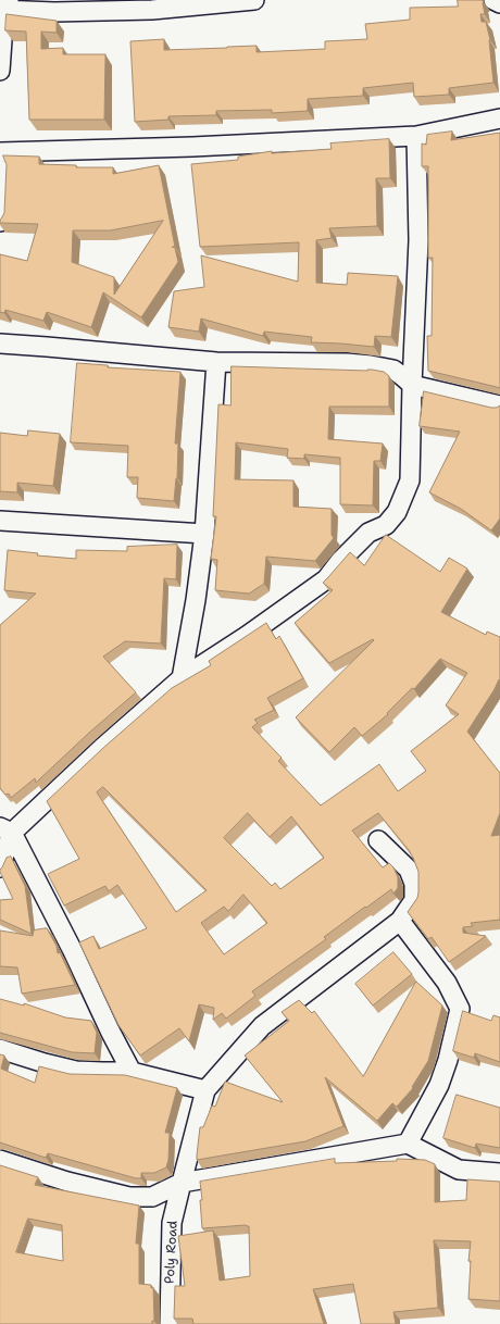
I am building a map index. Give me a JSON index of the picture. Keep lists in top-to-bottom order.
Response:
{
  "streets": {
    "street": ["Poly Road"]
  }
}
